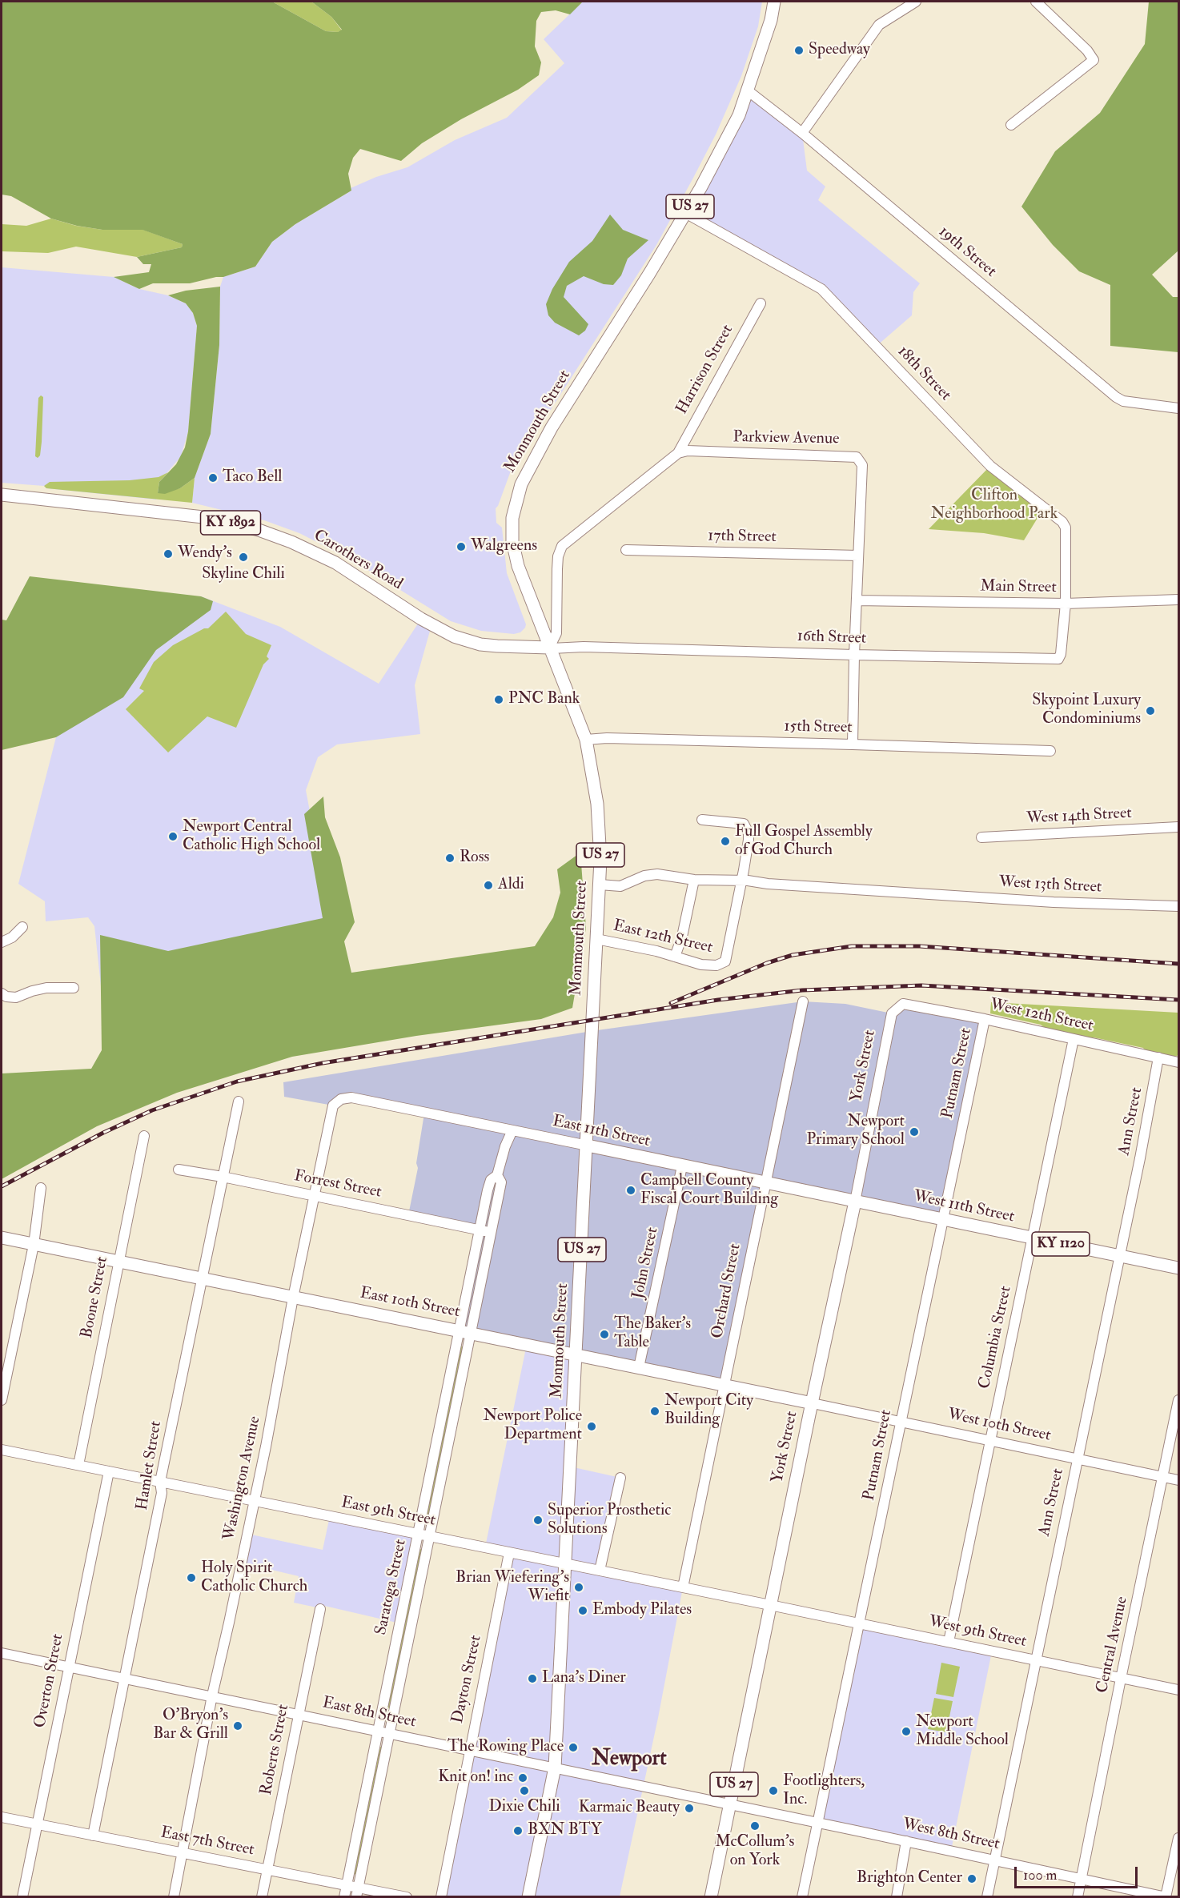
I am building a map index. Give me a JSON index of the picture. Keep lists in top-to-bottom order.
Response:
{
  "streets": {
    "main road": [
      "US 27",
      "Monmouth Street",
      "KY 1892",
      "Carothers Road",
      "York Street",
      "East 11th Street",
      "West 11th Street",
      "KY 1120",
      "East 10th Street"
    ],
    "street": [
      "19th Street",
      "Harrison Street",
      "18th Street",
      "Parkview Avenue",
      "17th Street",
      "Main Street",
      "16th Street",
      "15th Street",
      "West 14th Street",
      "West 13th Street",
      "East 12th Street",
      "West 12th Street",
      "Putnam Street",
      "Ann Street",
      "Forrest Street",
      "John Street",
      "Orchard Street",
      "Boone Street",
      "Columbia Street",
      "West 10th Street",
      "Hamlet Street",
      "Washington Avenue",
      "East 9th Street",
      "Saratoga Street",
      "West 9th Street",
      "Central Avenue",
      "Dayton Street",
      "Overton Street",
      "East 8th Street",
      "Roberts Street",
      "West 8th Street",
      "East 7th Street"
    ]
  },
  "crossings": [
    ["US 27", "19th Street"],
    ["US 27", "18th Street"],
    ["US 27", "Monmouth Street"],
    ["Harrison Street", "Parkview Avenue"],
    ["18th Street", "Monmouth Street"],
    ["18th Street", "Main Street"],
    ["18th Street", "16th Street"],
    ["Monmouth Street", "Carothers Road"],
    ["Monmouth Street", "16th Street"],
    ["Monmouth Street", "15th Street"],
    ["Monmouth Street", "West 13th Street"],
    ["Monmouth Street", "East 12th Street"],
    ["Monmouth Street", "East 11th Street"],
    ["Monmouth Street", "East 10th Street"],
    ["Monmouth Street", "East 9th Street"],
    ["Monmouth Street", "East 8th Street"],
    ["Parkview Avenue", "17th Street"],
    ["Parkview Avenue", "Main Street"],
    ["Parkview Avenue", "16th Street"],
    ["Parkview Avenue", "15th Street"],
    ["Carothers Road", "16th Street"],
    ["Main Street", "16th Street"],
    ["West 13th Street", "East 12th Street"],
    ["West 12th Street", "York Street"],
    ["West 12th Street", "Putnam Street"],
    ["West 12th Street", "Ann Street"],
    ["West 12th Street", "Columbia Street"],
    ["York Street", "East 11th Street"],
    ["York Street", "West 11th Street"],
    ["York Street", "East 10th Street"],
    ["York Street", "West 10th Street"],
    ["York Street", "East 9th Street"],
    ["York Street", "West 9th Street"],
    ["York Street", "East 8th Street"],
    ["York Street", "West 8th Street"],
    ["Putnam Street", "West 11th Street"],
    ["Putnam Street", "West 10th Street"],
    ["Putnam Street", "West 9th Street"],
    ["Putnam Street", "West 8th Street"],
    ["Ann Street", "West 11th Street"],
    ["Ann Street", "West 10th Street"],
    ["Ann Street", "West 9th Street"],
    ["Ann Street", "West 8th Street"],
    ["East 11th Street", "West 11th Street"],
    ["East 11th Street", "John Street"],
    ["East 11th Street", "Orchard Street"],
    ["East 11th Street", "Washington Avenue"],
    ["East 11th Street", "Saratoga Street"],
    ["Forrest Street", "Hamlet Street"],
    ["Forrest Street", "Washington Avenue"],
    ["Forrest Street", "Saratoga Street"],
    ["West 11th Street", "Columbia Street"],
    ["John Street", "East 10th Street"],
    ["Orchard Street", "East 10th Street"],
    ["Orchard Street", "East 9th Street"],
    ["Boone Street", "East 10th Street"],
    ["Boone Street", "East 9th Street"],
    ["East 10th Street", "West 10th Street"],
    ["East 10th Street", "Hamlet Street"],
    ["East 10th Street", "Washington Avenue"],
    ["East 10th Street", "Saratoga Street"],
    ["Columbia Street", "West 10th Street"],
    ["Columbia Street", "West 9th Street"],
    ["West 10th Street", "Central Avenue"],
    ["Hamlet Street", "East 9th Street"],
    ["Hamlet Street", "East 8th Street"],
    ["Hamlet Street", "East 7th Street"],
    ["Washington Avenue", "East 9th Street"],
    ["Washington Avenue", "East 8th Street"],
    ["Washington Avenue", "East 7th Street"],
    ["East 9th Street", "Saratoga Street"],
    ["East 9th Street", "West 9th Street"],
    ["East 9th Street", "Dayton Street"],
    ["East 9th Street", "Overton Street"],
    ["Saratoga Street", "East 8th Street"],
    ["Saratoga Street", "East 7th Street"],
    ["West 9th Street", "Central Avenue"],
    ["Central Avenue", "West 8th Street"],
    ["Dayton Street", "East 8th Street"],
    ["Overton Street", "East 8th Street"],
    ["Overton Street", "East 7th Street"],
    ["East 8th Street", "Roberts Street"],
    ["East 8th Street", "West 8th Street"],
    ["Roberts Street", "East 7th Street"]
  ],
  "districts": ["Newport"],
  "parks": ["Clifton Neighborhood Park"],
  "places": [
    "Speedway",
    "Taco Bell",
    "Walgreens",
    "Wendy's",
    "Skyline Chili",
    "PNC Bank",
    "Skypoint Luxury Condominiums",
    "Newport Central Catholic High School",
    "Full Gospel Assembly of God Church",
    "Ross",
    "Aldi",
    "Newport Primary School",
    "Campbell County Fiscal Court Building",
    "The Baker's Table",
    "Newport City Building",
    "Newport Police Department",
    "Superior Prosthetic Solutions",
    "Holy Spirit Catholic Church",
    "Brian Wiefering's Wiefit",
    "Embody Pilates",
    "Lana's Diner",
    "O'Bryon's Bar & Grill",
    "Newport Middle School",
    "The Rowing Place",
    "Knit on! inc",
    "Dixie Chili",
    "Footlighters, Inc.",
    "Karmaic Beauty",
    "McCollum's on York",
    "BXN BTY",
    "Brighton Center"
  ],
  "scale_bar": "100 m"
}
